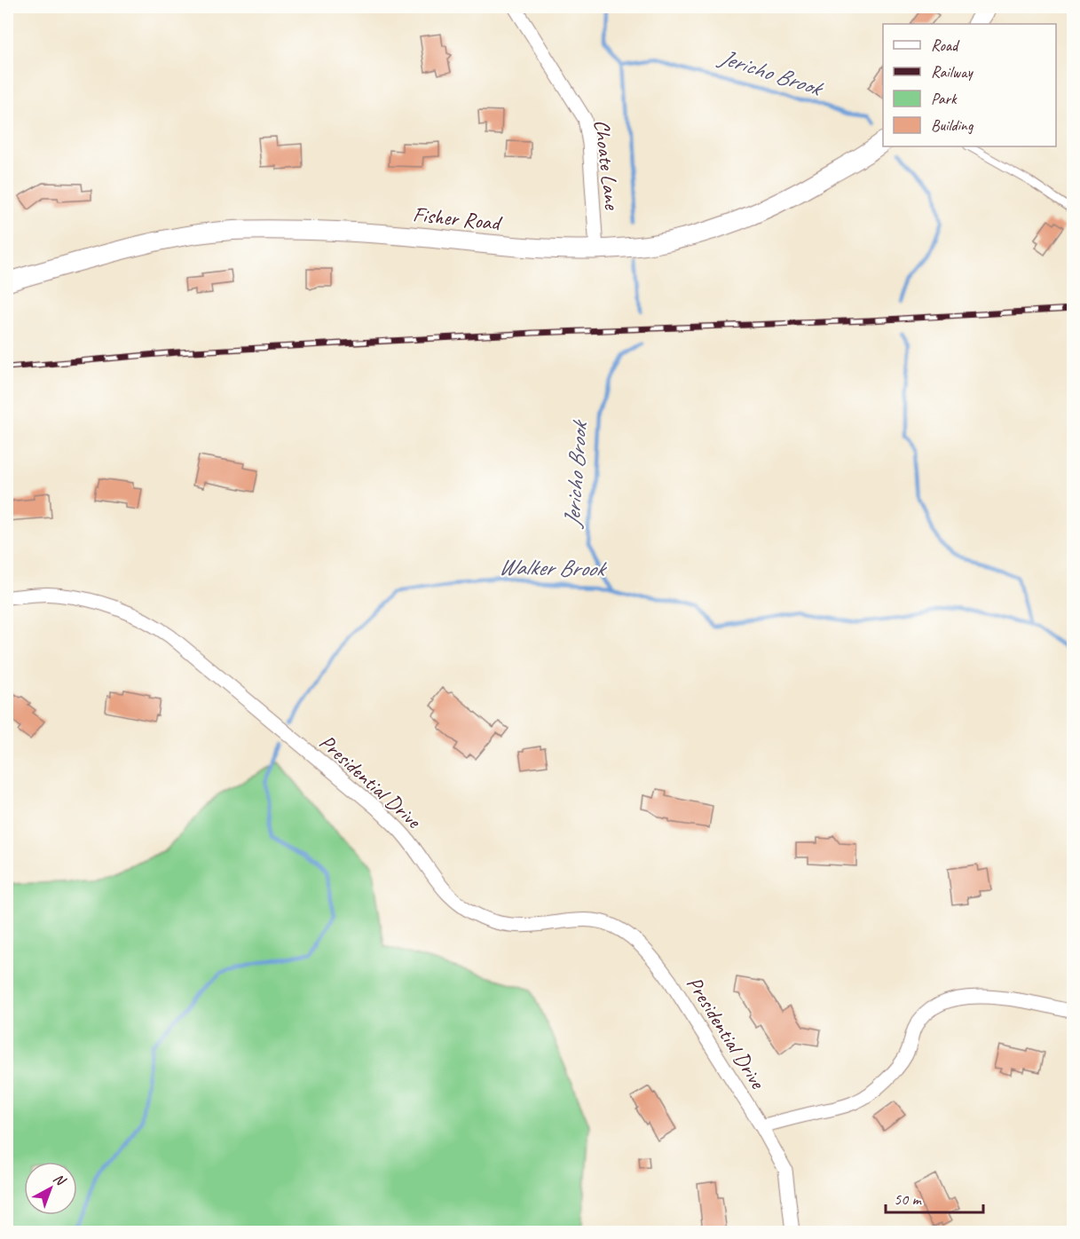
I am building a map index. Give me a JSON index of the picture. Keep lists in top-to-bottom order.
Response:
{
  "streets": {
    "street": ["Choate Lane", "Fisher Road", "Presidential Drive"]
  },
  "crossings": [
    ["Choate Lane", "Fisher Road"]
  ],
  "water": ["Jericho Brook", "Walker Brook"],
  "legend": [
    "Road",
    "Railway",
    "Park",
    "Building"
  ],
  "scale_bar": "50 m",
  "north": "top right"
}
